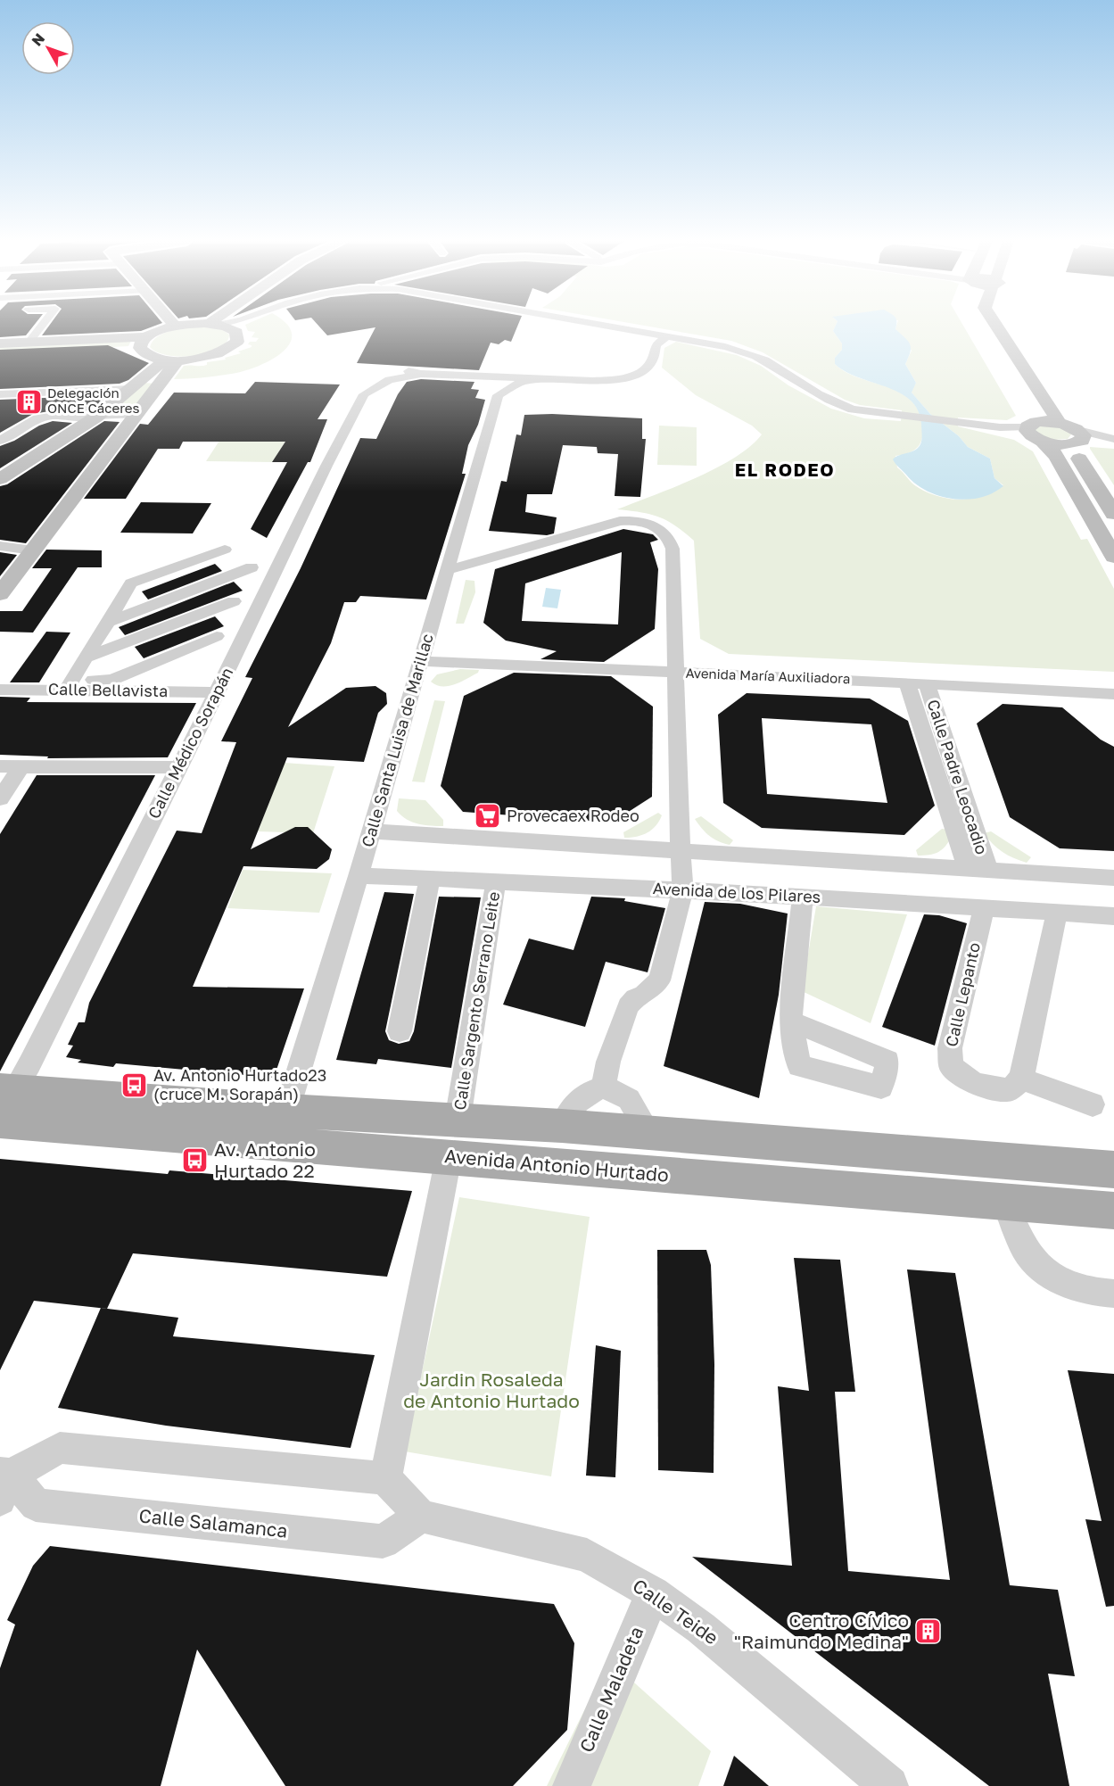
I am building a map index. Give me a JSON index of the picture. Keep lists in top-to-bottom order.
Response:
{
  "streets": {
    "main road": ["Avenida Antonio Hurtado"],
    "street": [
      "Avenida María Auxiliadora",
      "Calle Bellavista",
      "Calle Santa Luisa de Marillac",
      "Calle Médico Sorapán",
      "Calle Padre Leocadio",
      "Avenida de los Pilares",
      "Calle Lepanto",
      "Calle Sargento Serrano Leite",
      "Calle Salamanca",
      "Calle Teide",
      "Calle Maladeta"
    ]
  },
  "crossings": [
    ["Avenida María Auxiliadora", "Calle Santa Luisa de Marillac"],
    ["Avenida María Auxiliadora", "Calle Padre Leocadio"],
    ["Calle Bellavista", "Calle Médico Sorapán"],
    ["Calle Santa Luisa de Marillac", "Avenida de los Pilares"],
    ["Calle Santa Luisa de Marillac", "Avenida Antonio Hurtado"],
    ["Calle Médico Sorapán", "Avenida Antonio Hurtado"],
    ["Avenida de los Pilares", "Calle Lepanto"],
    ["Avenida de los Pilares", "Calle Sargento Serrano Leite"],
    ["Calle Sargento Serrano Leite", "Avenida Antonio Hurtado"],
    ["Calle Salamanca", "Calle Teide"],
    ["Calle Teide", "Calle Maladeta"]
  ],
  "districts": ["EL RODEO"],
  "parks": ["Jardin Rosaleda de Antonio Hurtado"],
  "places": {
    "building": ["Delegación ONCE Cáceres", "Centro Cívico \"Raimundo Medina\""],
    "supermarket": ["Provecaex Rodeo"],
    "bus stop": ["Av. Antonio Hurtado23 (cruce M. Sorapán)", "Av. Antonio Hurtado 22"]
  },
  "north": "top left"
}
